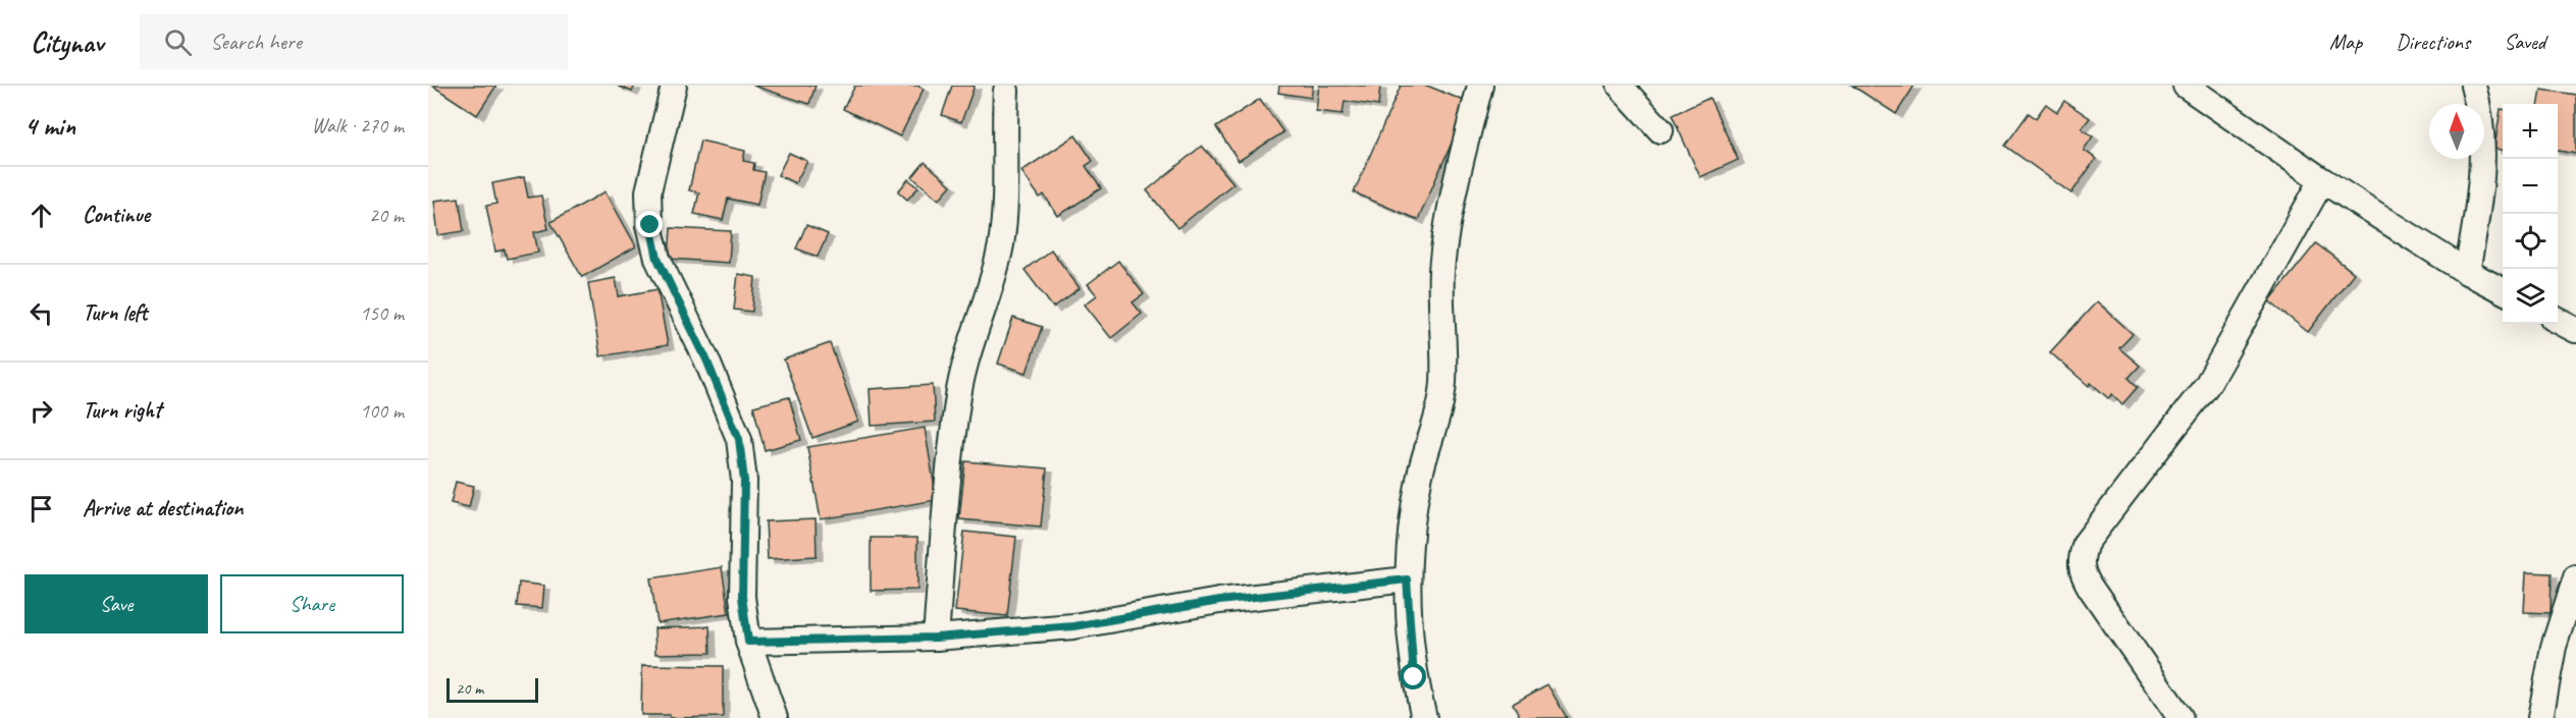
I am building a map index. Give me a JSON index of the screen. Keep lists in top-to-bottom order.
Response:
{
  "scale_bar": "20 m",
  "north": "top",
  "page": {
    "header": "Citynav",
    "search": "Search here",
    "nav": ["Map", "Directions", "Saved"],
    "heading": ["4 min", "Walk · 270 m"],
    "map_buttons": ["+", "−"],
    "list": [
      ["Continue", "20 m"],
      ["Turn left", "150 m"],
      ["Turn right", "100 m"],
      "Arrive at destination"
    ],
    "buttons": ["Save", "Share"],
    "scale": "20 m"
  }
}
